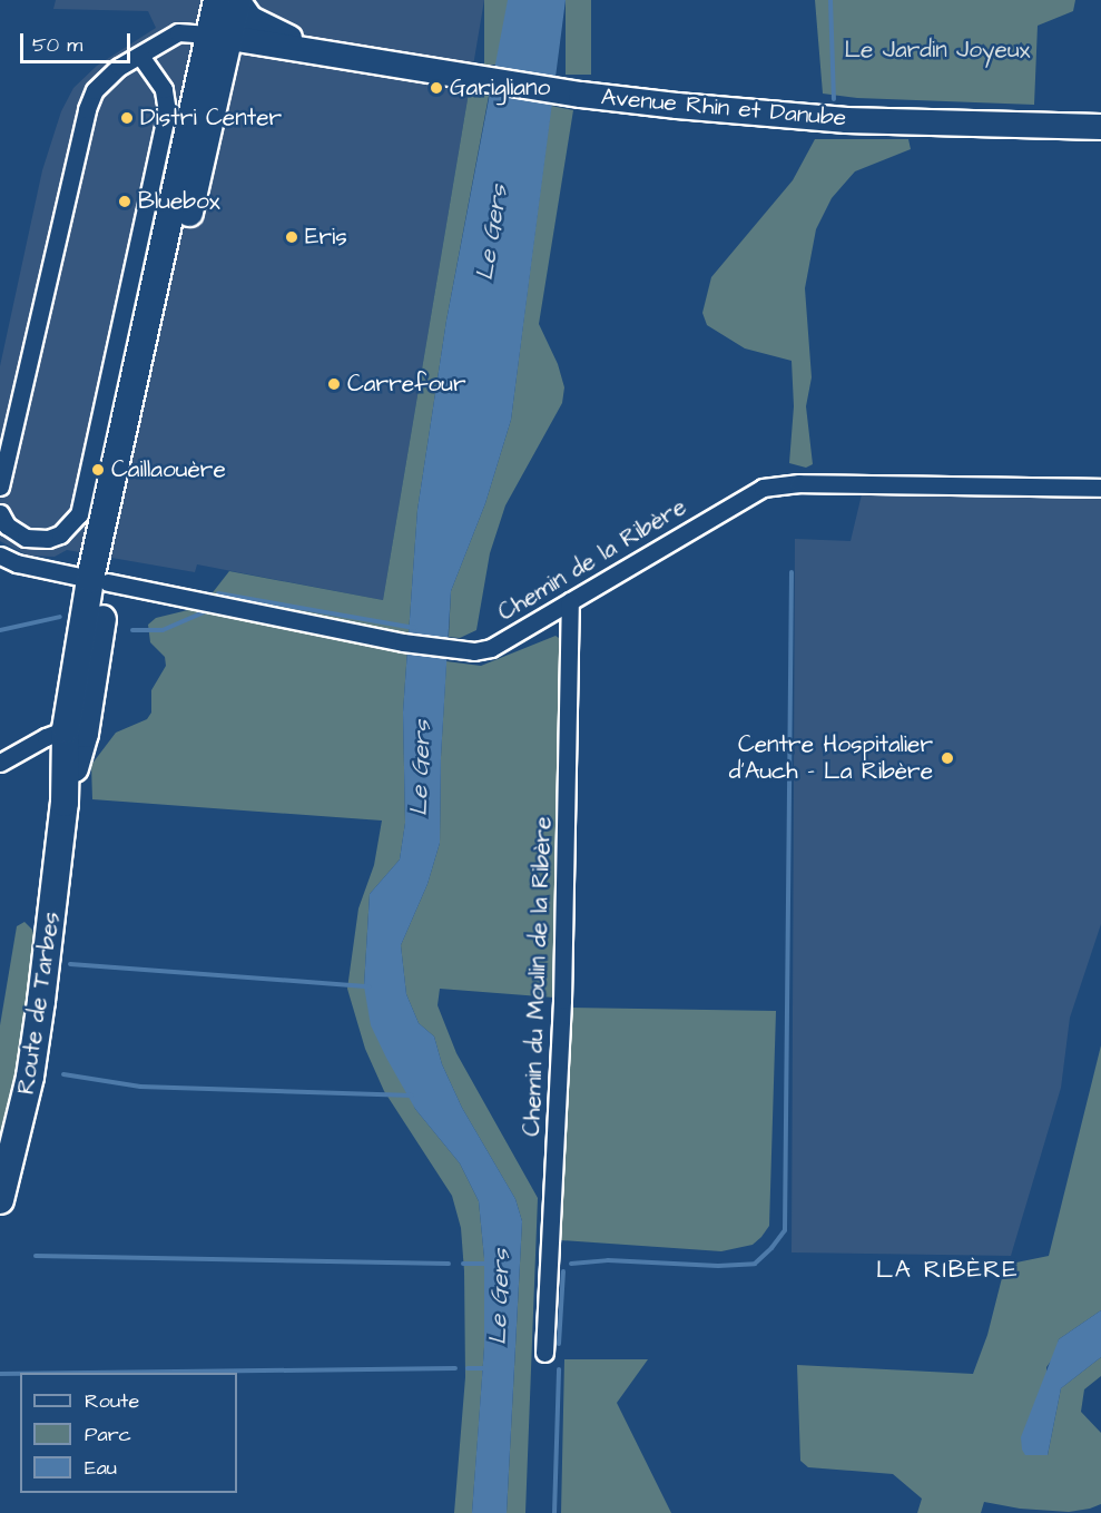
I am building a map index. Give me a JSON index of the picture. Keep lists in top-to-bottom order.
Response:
{
  "streets": {
    "main road": ["Route de Tarbes"],
    "street": ["Avenue Rhin et Danube", "Chemin de la Ribère", "Chemin du Moulin de la Ribère"]
  },
  "crossings": [
    ["Avenue Rhin et Danube", "Route de Tarbes"],
    ["Chemin de la Ribère", "Chemin du Moulin de la Ribère"],
    ["Chemin de la Ribère", "Route de Tarbes"]
  ],
  "districts": ["LA RIBÈRE"],
  "water": ["Le Gers"],
  "parks": ["Le Jardin Joyeux"],
  "places": [
    "Garigliano",
    "Distri Center",
    "Bluebox",
    "Eris",
    "Carrefour",
    "Caillaouère",
    "Centre Hospitalier d'Auch - La Ribère"
  ],
  "legend": ["Route", "Parc", "Eau"],
  "scale_bar": "50 m"
}
